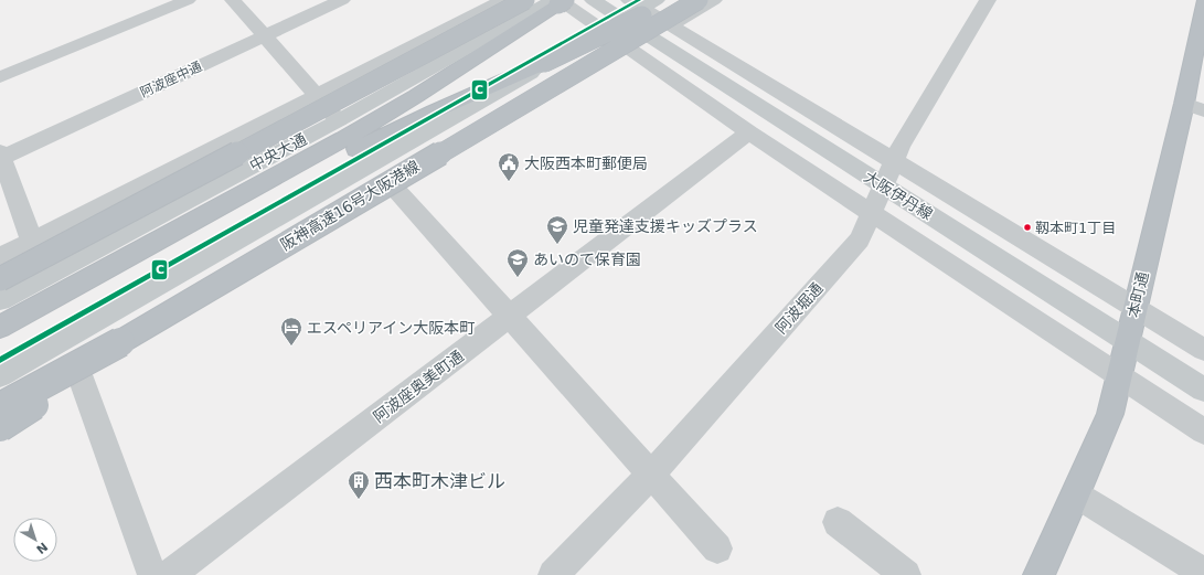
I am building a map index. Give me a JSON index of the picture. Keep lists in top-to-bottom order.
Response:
{
  "streets": {
    "highway": ["阪神高速16号大阪港線", "本町通"],
    "main road": ["中央大通", "大阪伊丹線"],
    "street": ["阿波座中通", "阿波堀通", "阿波座奥美町通"]
  },
  "crossings": [
    ["大阪伊丹線", "本町通"],
    ["大阪伊丹線", "阿波堀通"]
  ],
  "places": {
    "public building": ["大阪西本町郵便局"],
    "other": ["靱本町1丁目"],
    "school or university": ["児童発達支援キッズプラス", "あいのて保育園"],
    "hotel": ["エスペリアイン大阪本町"],
    "building": ["西本町木津ビル"]
  },
  "lines": ["transit line C"],
  "north": "bottom right"
}
